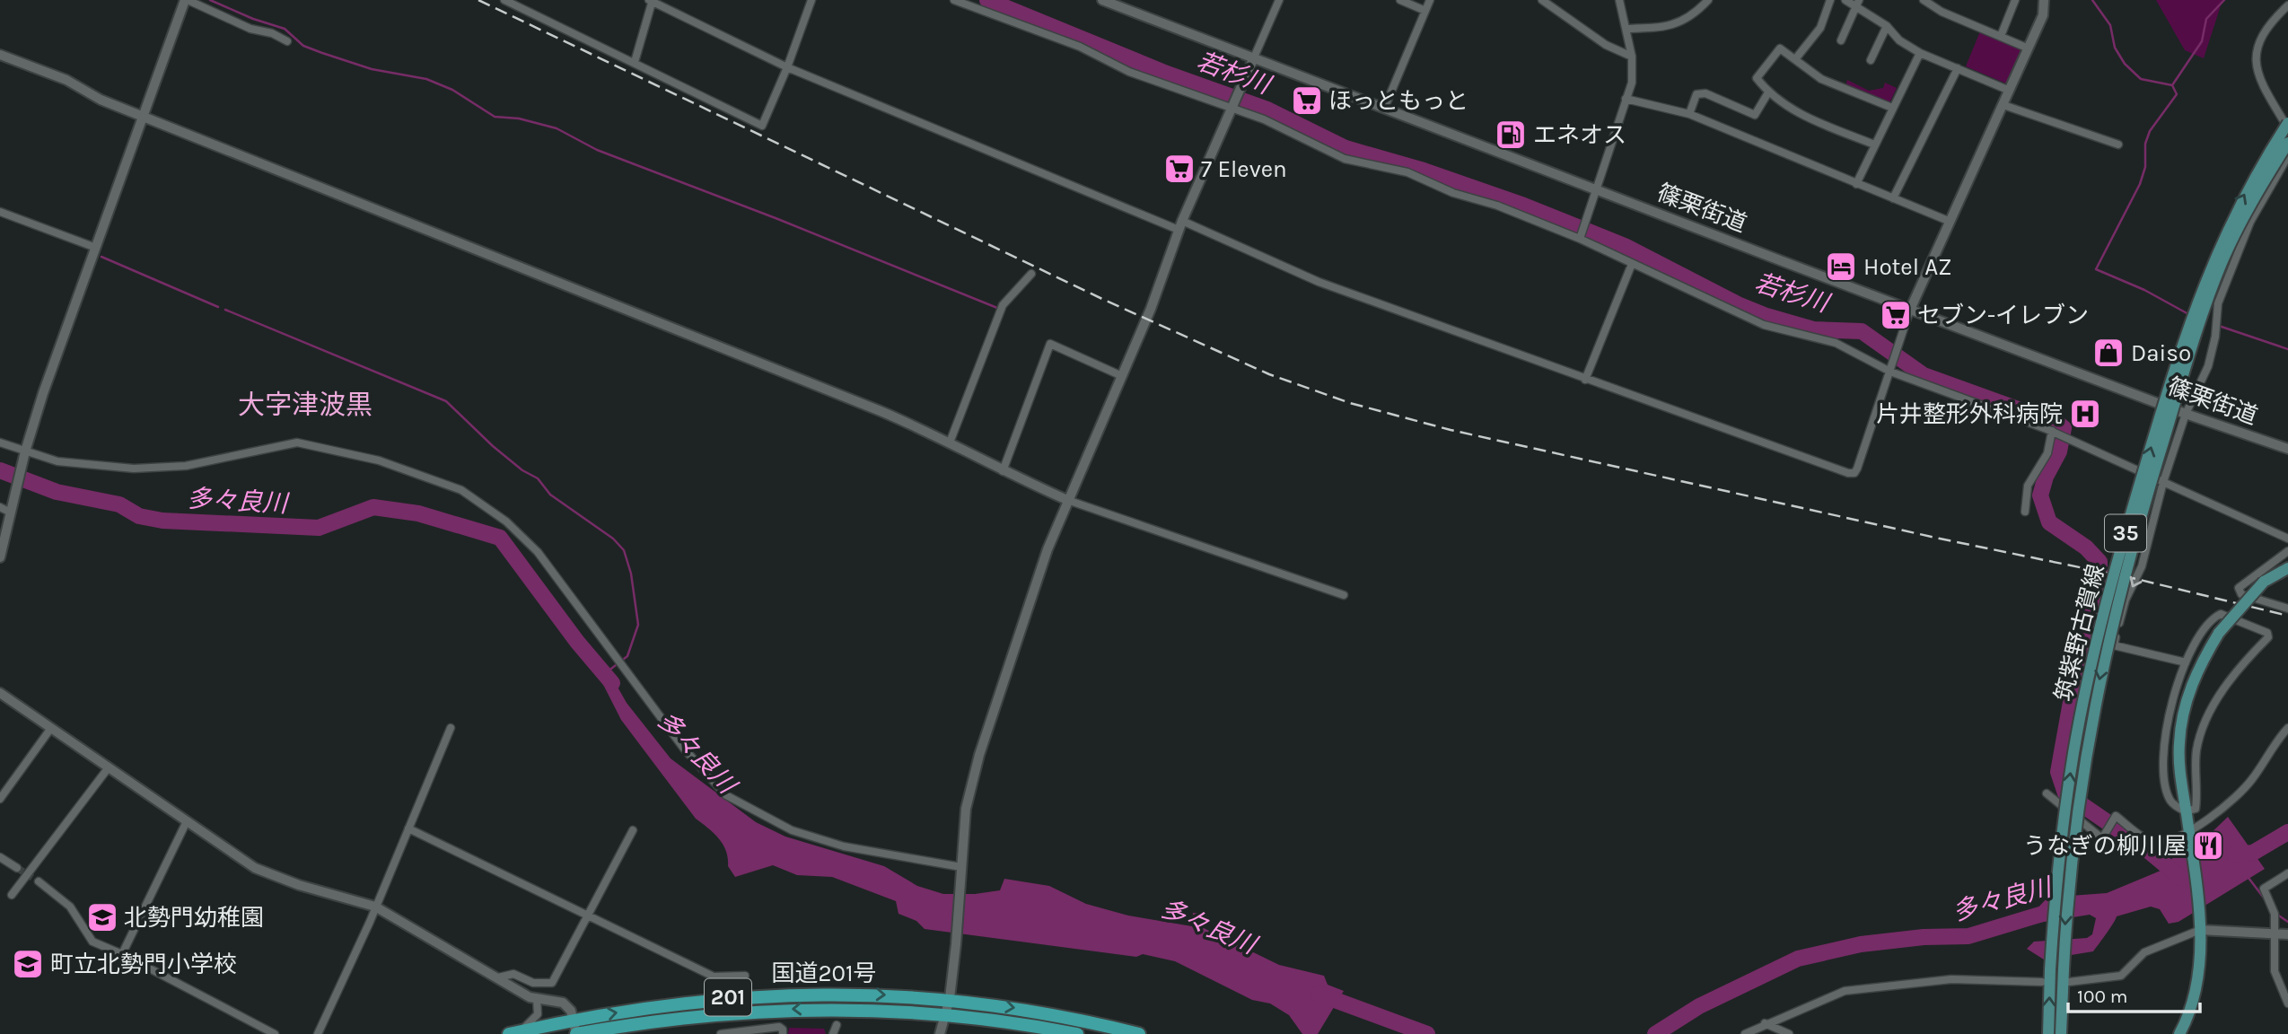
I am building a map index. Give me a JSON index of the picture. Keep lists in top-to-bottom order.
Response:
{
  "streets": {
    "highway": ["国道201号", "201"],
    "main road": ["35", "筑紫野古賀線"],
    "street": ["篠栗街道"]
  },
  "districts": ["大字津波黒"],
  "water": ["若杉川", "多々良川"],
  "places": {
    "supermarket": ["ほっともっと", "7 Eleven", "セブン-イレブン"],
    "fuel station": ["エネオス"],
    "hotel": ["Hotel AZ"],
    "shop": ["Daiso"],
    "hospital": ["片井整形外科病院"],
    "restaurant": ["うなぎの柳川屋"],
    "school or university": ["北勢門幼稚園", "町立北勢門小学校"]
  },
  "scale_bar": "100 m"
}
